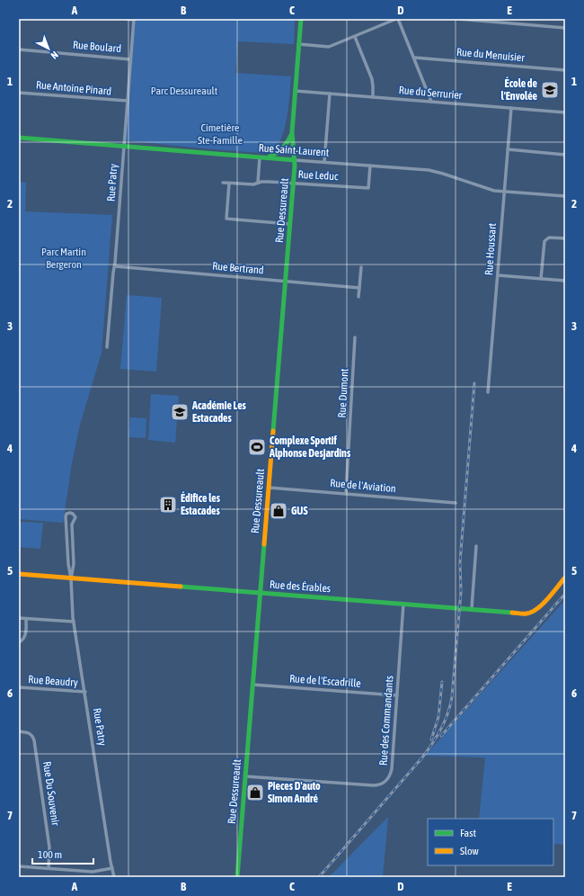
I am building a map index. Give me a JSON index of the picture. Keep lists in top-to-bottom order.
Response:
{
  "streets": {
    "street": [
      "Rue Boulard",
      "Rue du Menuisier",
      "Rue Antoine Pinard",
      "Rue du Serrurier",
      "Rue Saint-Laurent",
      "Rue Leduc",
      "Rue Patry",
      "Rue Dessureault",
      "Rue Houssart",
      "Rue Bertrand",
      "Rue Dumont",
      "Rue de l'Aviation",
      "Rue des Érables",
      "Rue Beaudry",
      "Rue de l'Escadrille",
      "Rue des Commandants",
      "Rue Du Souvenir"
    ]
  },
  "crossings": [
    ["Rue Boulard", "Rue Patry"],
    ["Rue Antoine Pinard", "Rue Patry"],
    ["Rue du Serrurier", "Rue Dessureault"],
    ["Rue du Serrurier", "Rue Houssart"],
    ["Rue Saint-Laurent", "Rue Leduc"],
    ["Rue Saint-Laurent", "Rue Patry"],
    ["Rue Saint-Laurent", "Rue Dessureault"],
    ["Rue Saint-Laurent", "Rue Houssart"],
    ["Rue Leduc", "Rue Dessureault"],
    ["Rue Patry", "Rue Bertrand"],
    ["Rue Patry", "Rue des Érables"],
    ["Rue Patry", "Rue Beaudry"],
    ["Rue Dessureault", "Rue Bertrand"],
    ["Rue Dessureault", "Rue de l'Aviation"],
    ["Rue Dessureault", "Rue des Érables"],
    ["Rue Dessureault", "Rue de l'Escadrille"],
    ["Rue Dessureault", "Rue des Commandants"],
    ["Rue Dumont", "Rue de l'Aviation"],
    ["Rue des Érables", "Rue des Commandants"],
    ["Rue de l'Escadrille", "Rue des Commandants"]
  ],
  "parks": ["Parc Dessureault", "Cimetière Ste-Famille", "Parc Martin Bergeron"],
  "places": {
    "school or university": ["École de l'Envolée", "Académie Les Estacades"],
    "sports": ["Complexe Sportif Alphonse Desjardins"],
    "building": ["Édifice les Estacades"],
    "shop": ["GUS", "Pieces D'auto Simon André"]
  },
  "legend": ["Fast", "Slow"],
  "scale_bar": "100 m",
  "north": "bottom right",
  "grid": {
    "columns": [
      "A",
      "B",
      "C",
      "D",
      "E"
    ],
    "rows": [
      "1",
      "2",
      "3",
      "4",
      "5",
      "6",
      "7"
    ]
  }
}
